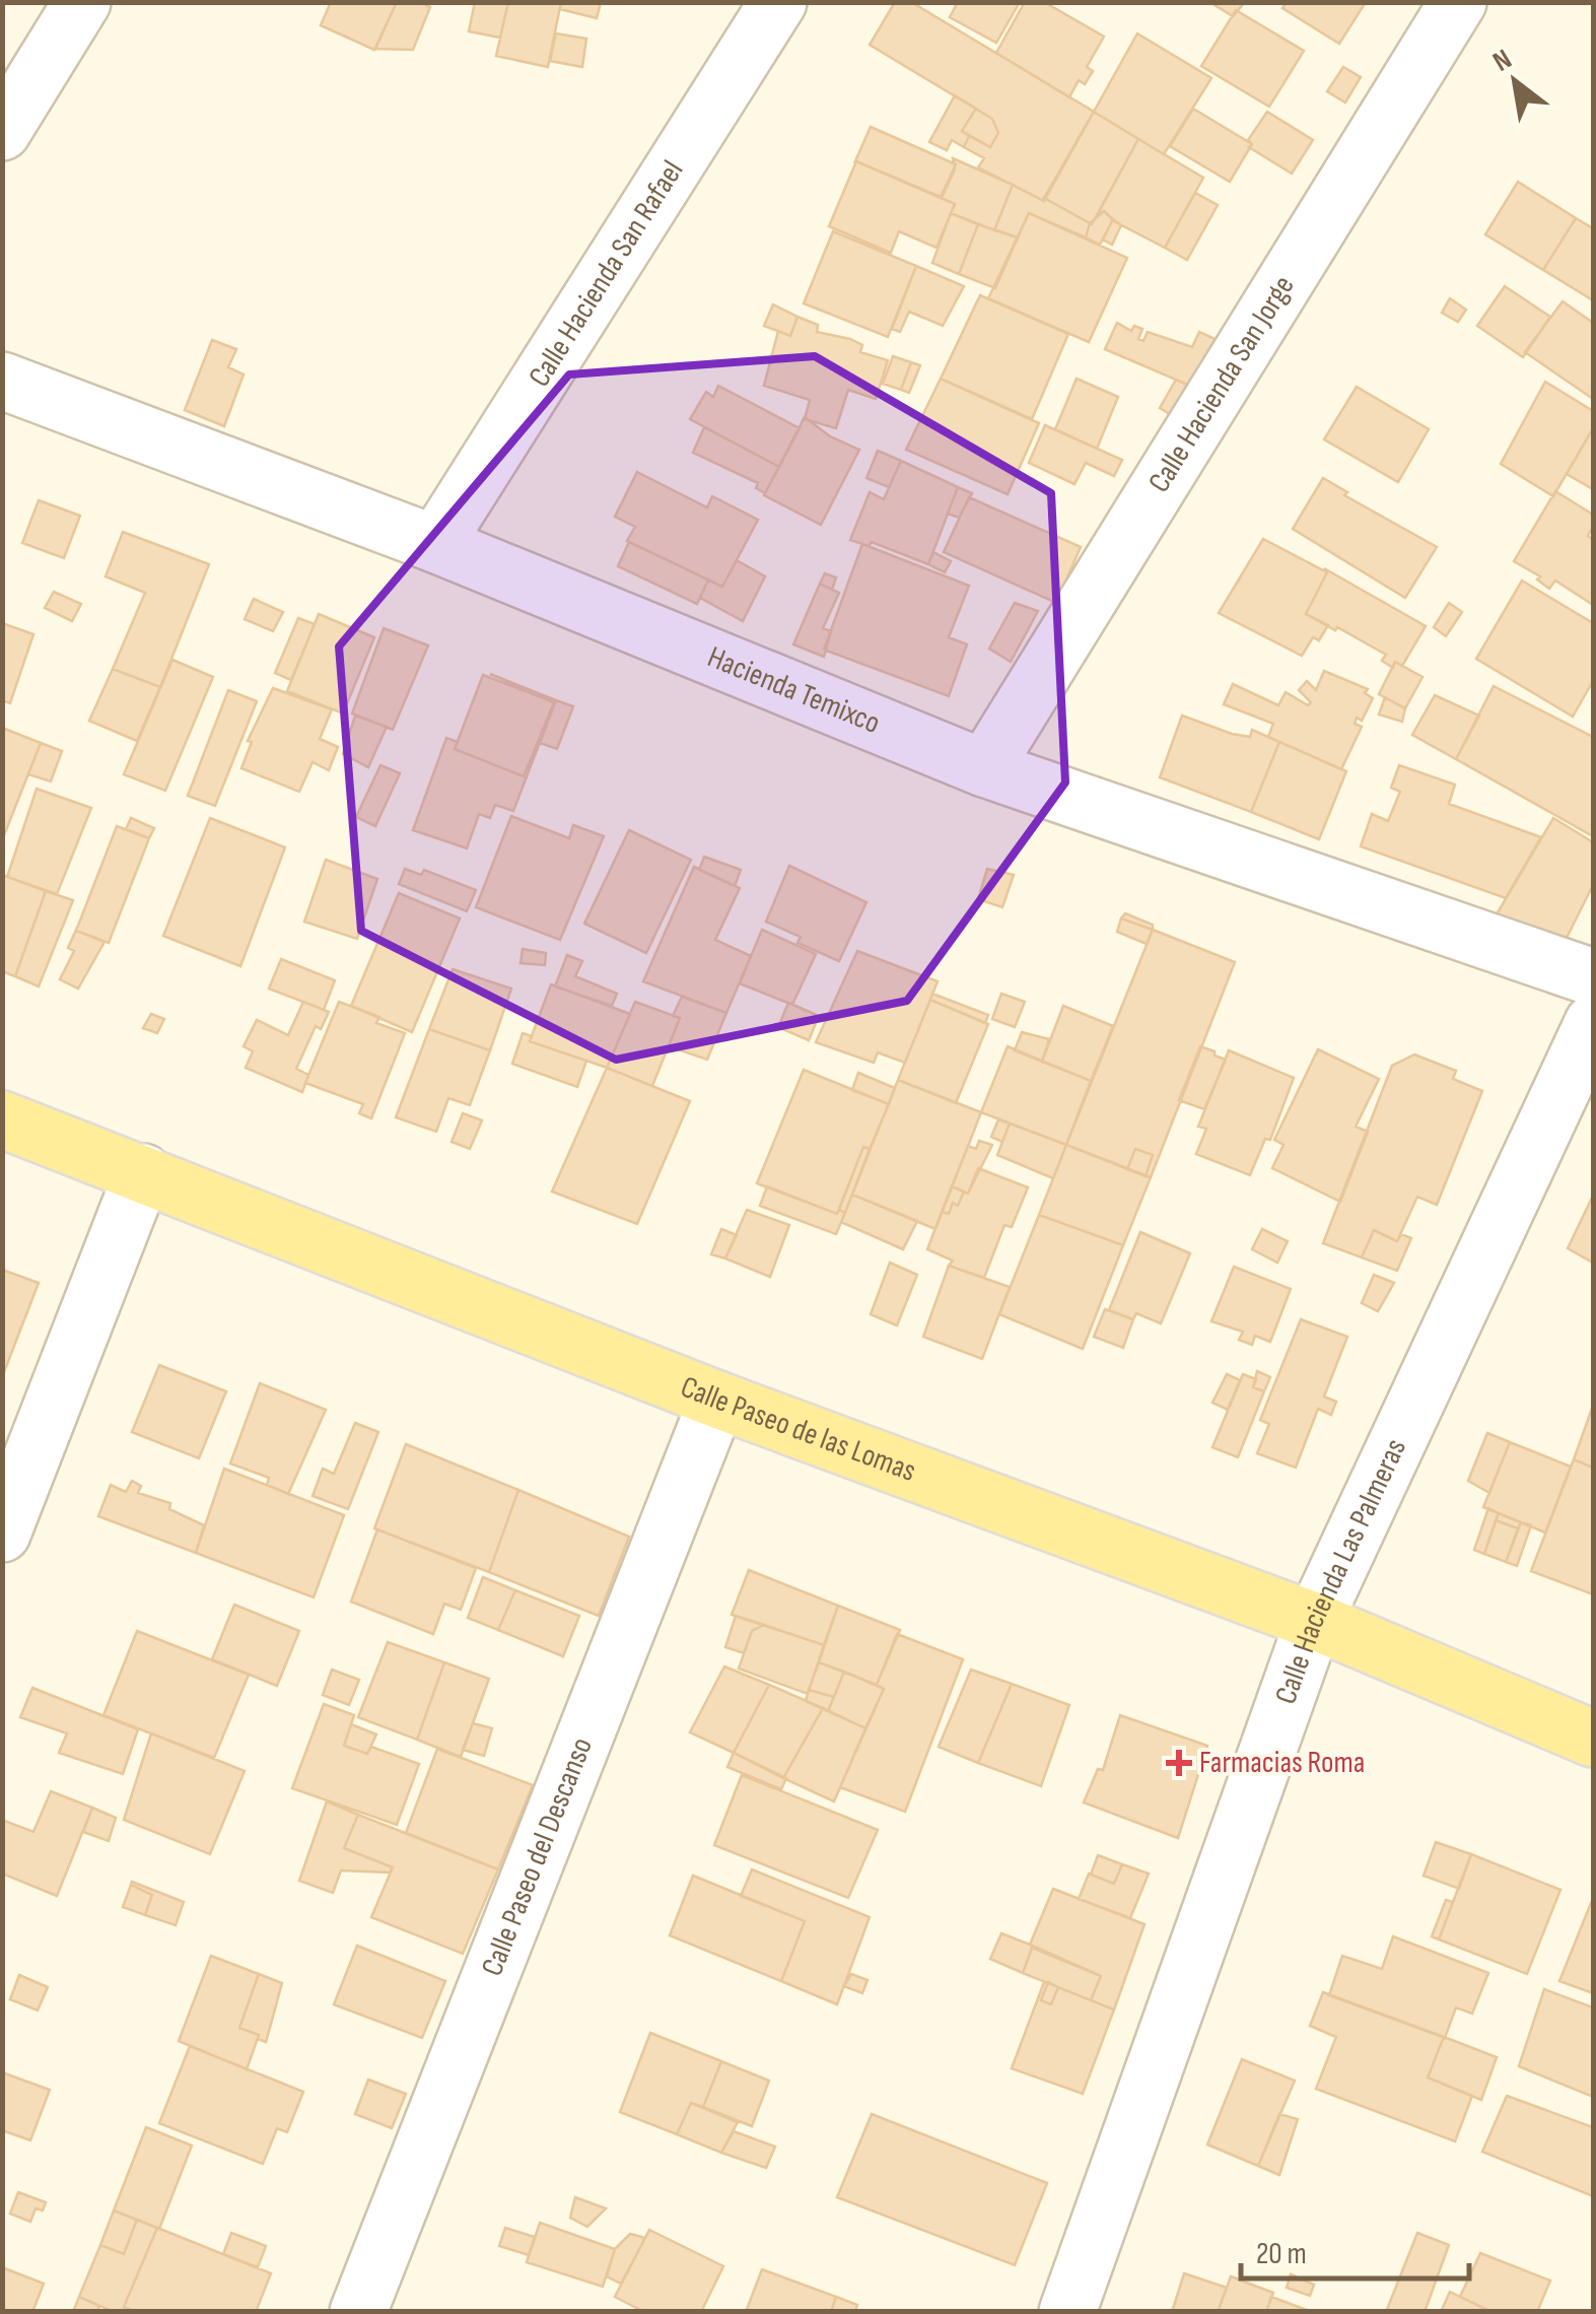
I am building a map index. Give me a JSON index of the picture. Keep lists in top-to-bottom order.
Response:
{
  "streets": {
    "main road": ["Calle Paseo de las Lomas"],
    "street": [
      "Calle Hacienda San Rafael",
      "Calle Hacienda San Jorge",
      "Hacienda Temixco",
      "Calle Hacienda Las Palmeras",
      "Calle Paseo del Descanso"
    ]
  },
  "crossings": [
    ["Calle Hacienda San Rafael", "Hacienda Temixco"],
    ["Calle Hacienda San Jorge", "Hacienda Temixco"],
    ["Calle Paseo de las Lomas", "Calle Hacienda Las Palmeras"],
    ["Calle Paseo de las Lomas", "Calle Paseo del Descanso"]
  ],
  "places": {
    "health": ["Farmacias Roma"]
  },
  "scale_bar": "20 m",
  "north": "top left"
}
